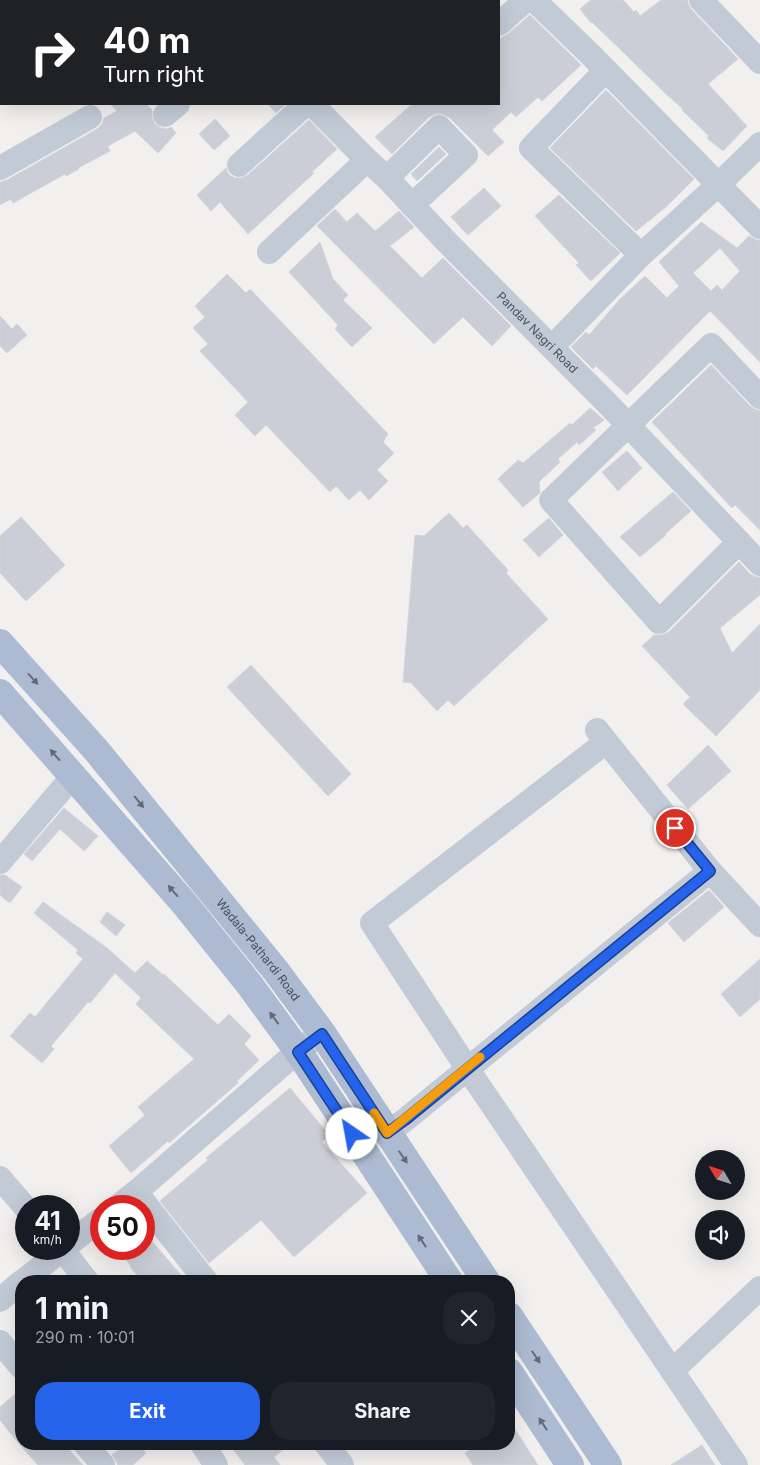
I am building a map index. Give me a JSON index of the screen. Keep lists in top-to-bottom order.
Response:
{
  "streets": {
    "main road": ["Wadala-Pathardi Road"],
    "street": ["Pandav Nagri Road"]
  },
  "north": "top left",
  "page": {
    "turn": ["40 m", "Turn right"],
    "speed": "41 km/h",
    "limit": "50",
    "heading": ["1 min", "290 m · 10:01"],
    "buttons": ["Exit", "Share"]
  }
}
